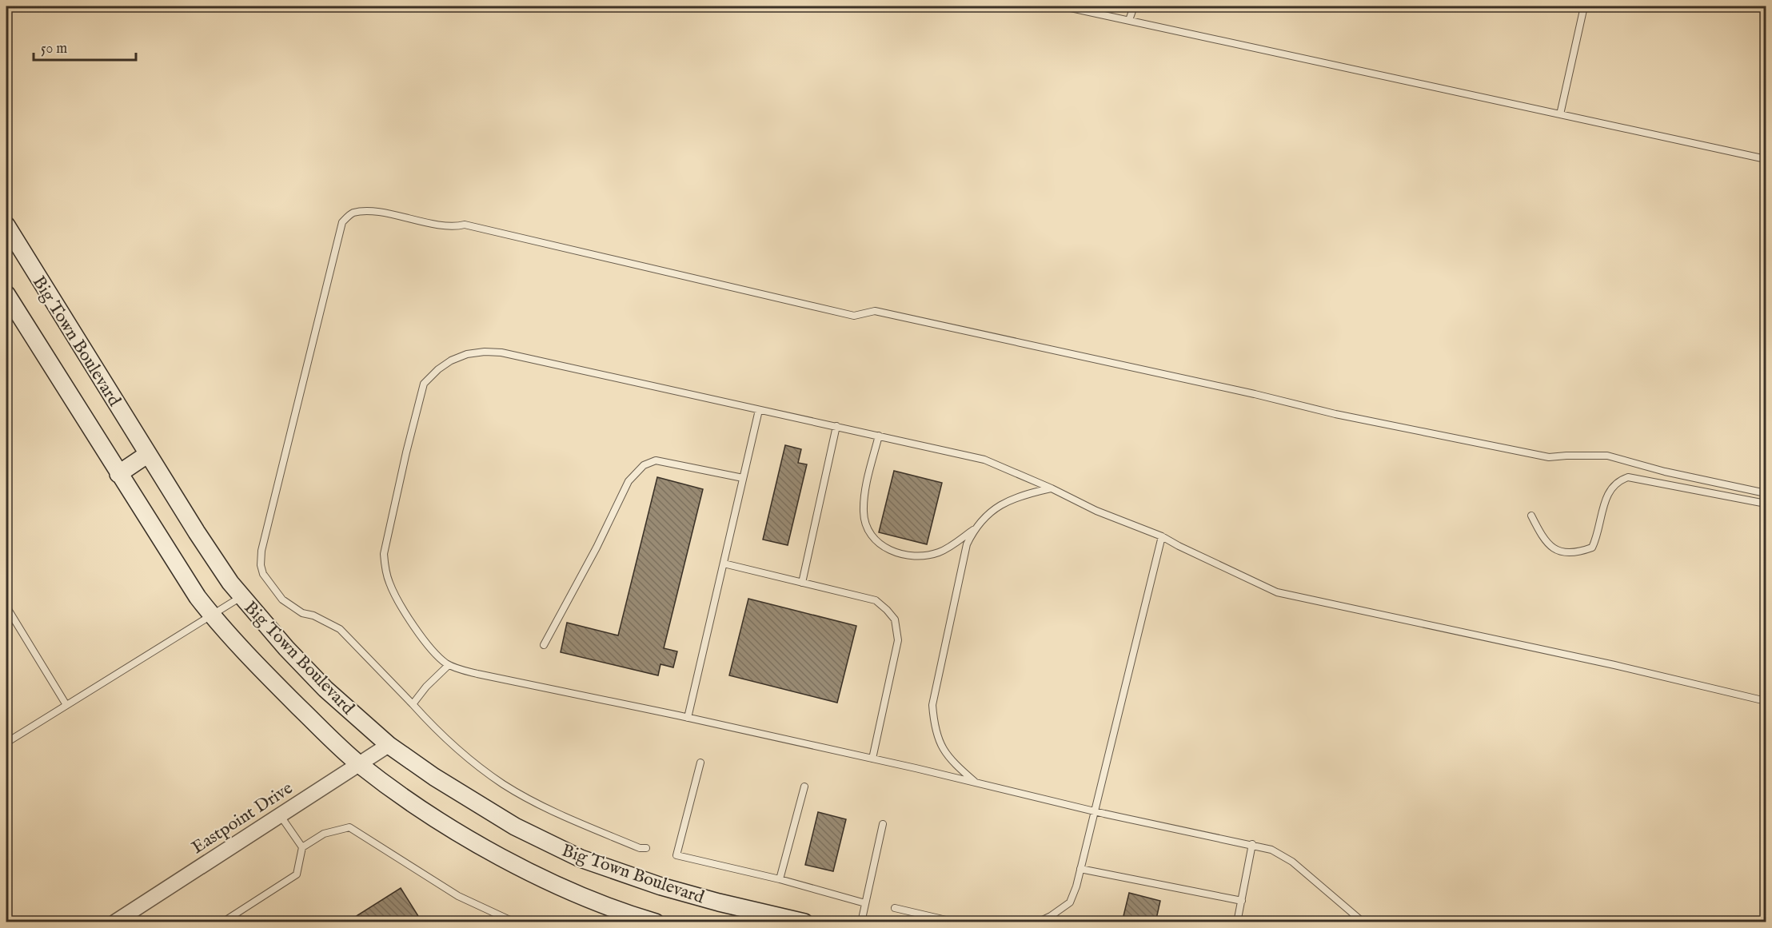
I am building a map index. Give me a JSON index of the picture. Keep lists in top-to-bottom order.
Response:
{
  "streets": {
    "main road": ["Big Town Boulevard"],
    "street": ["Eastpoint Drive"]
  },
  "crossings": [
    ["Big Town Boulevard", "Eastpoint Drive"]
  ],
  "scale_bar": "50 m"
}
